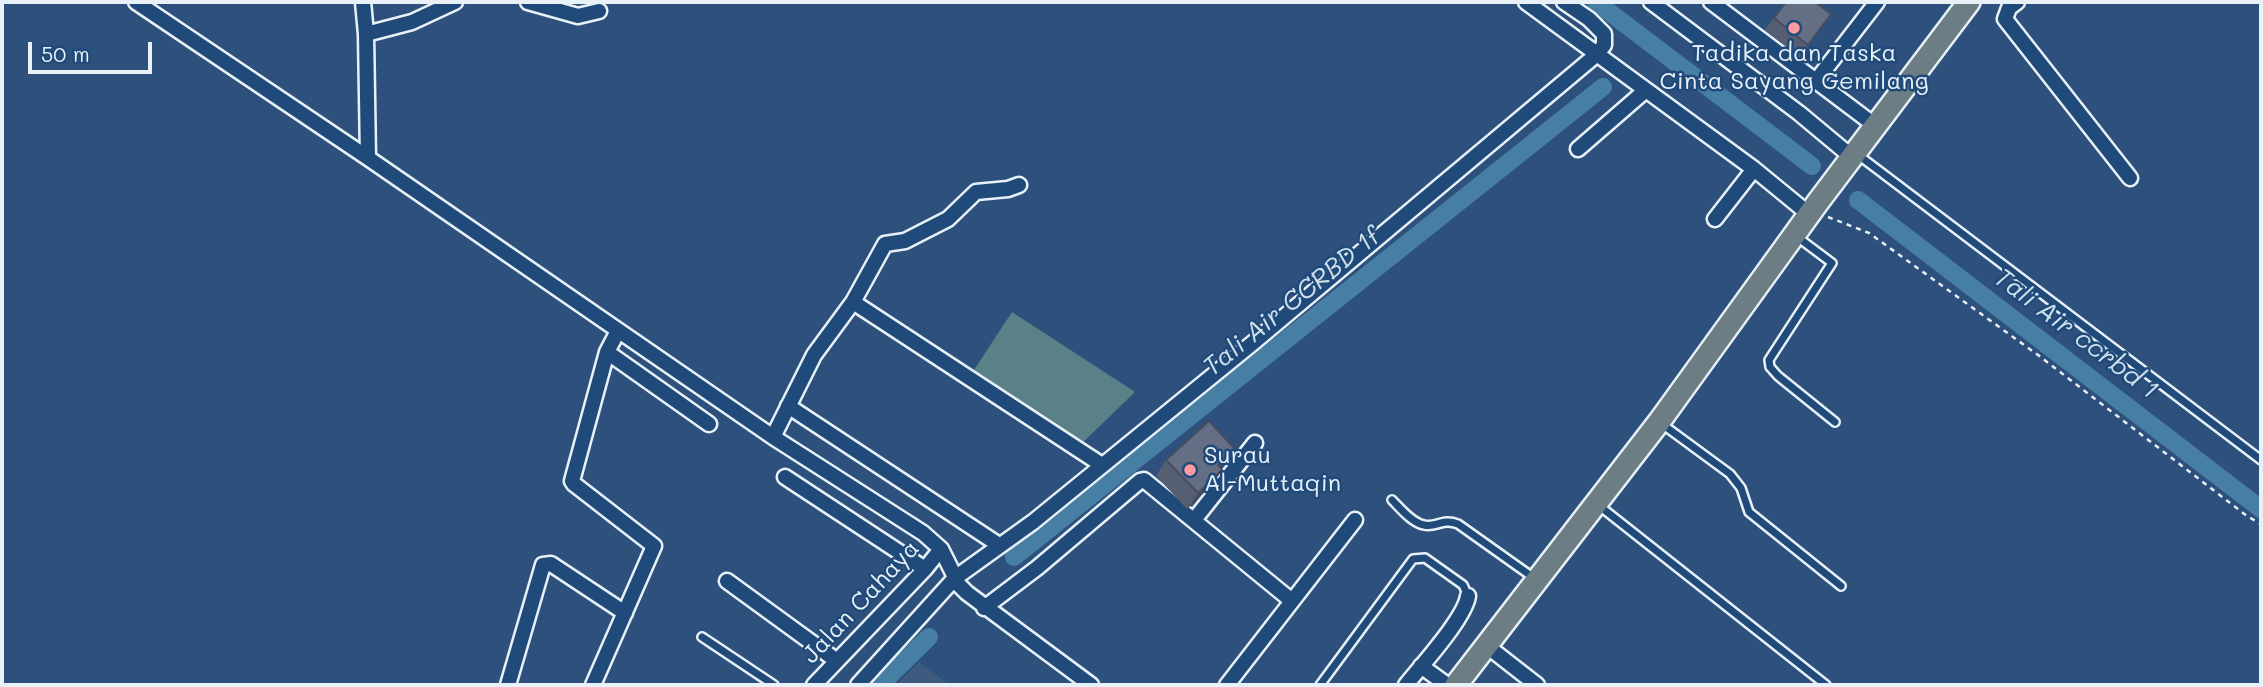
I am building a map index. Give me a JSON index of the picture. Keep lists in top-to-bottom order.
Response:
{
  "streets": {
    "street": ["Jalan Cahaya"]
  },
  "water": ["Tali Air CCRBD 1f", "Tali Air ccrbd 1"],
  "places": ["Tadika dan Taska Cinta Sayang Gemilang", "Surau Al-Muttaqin"],
  "scale_bar": "50 m"
}
